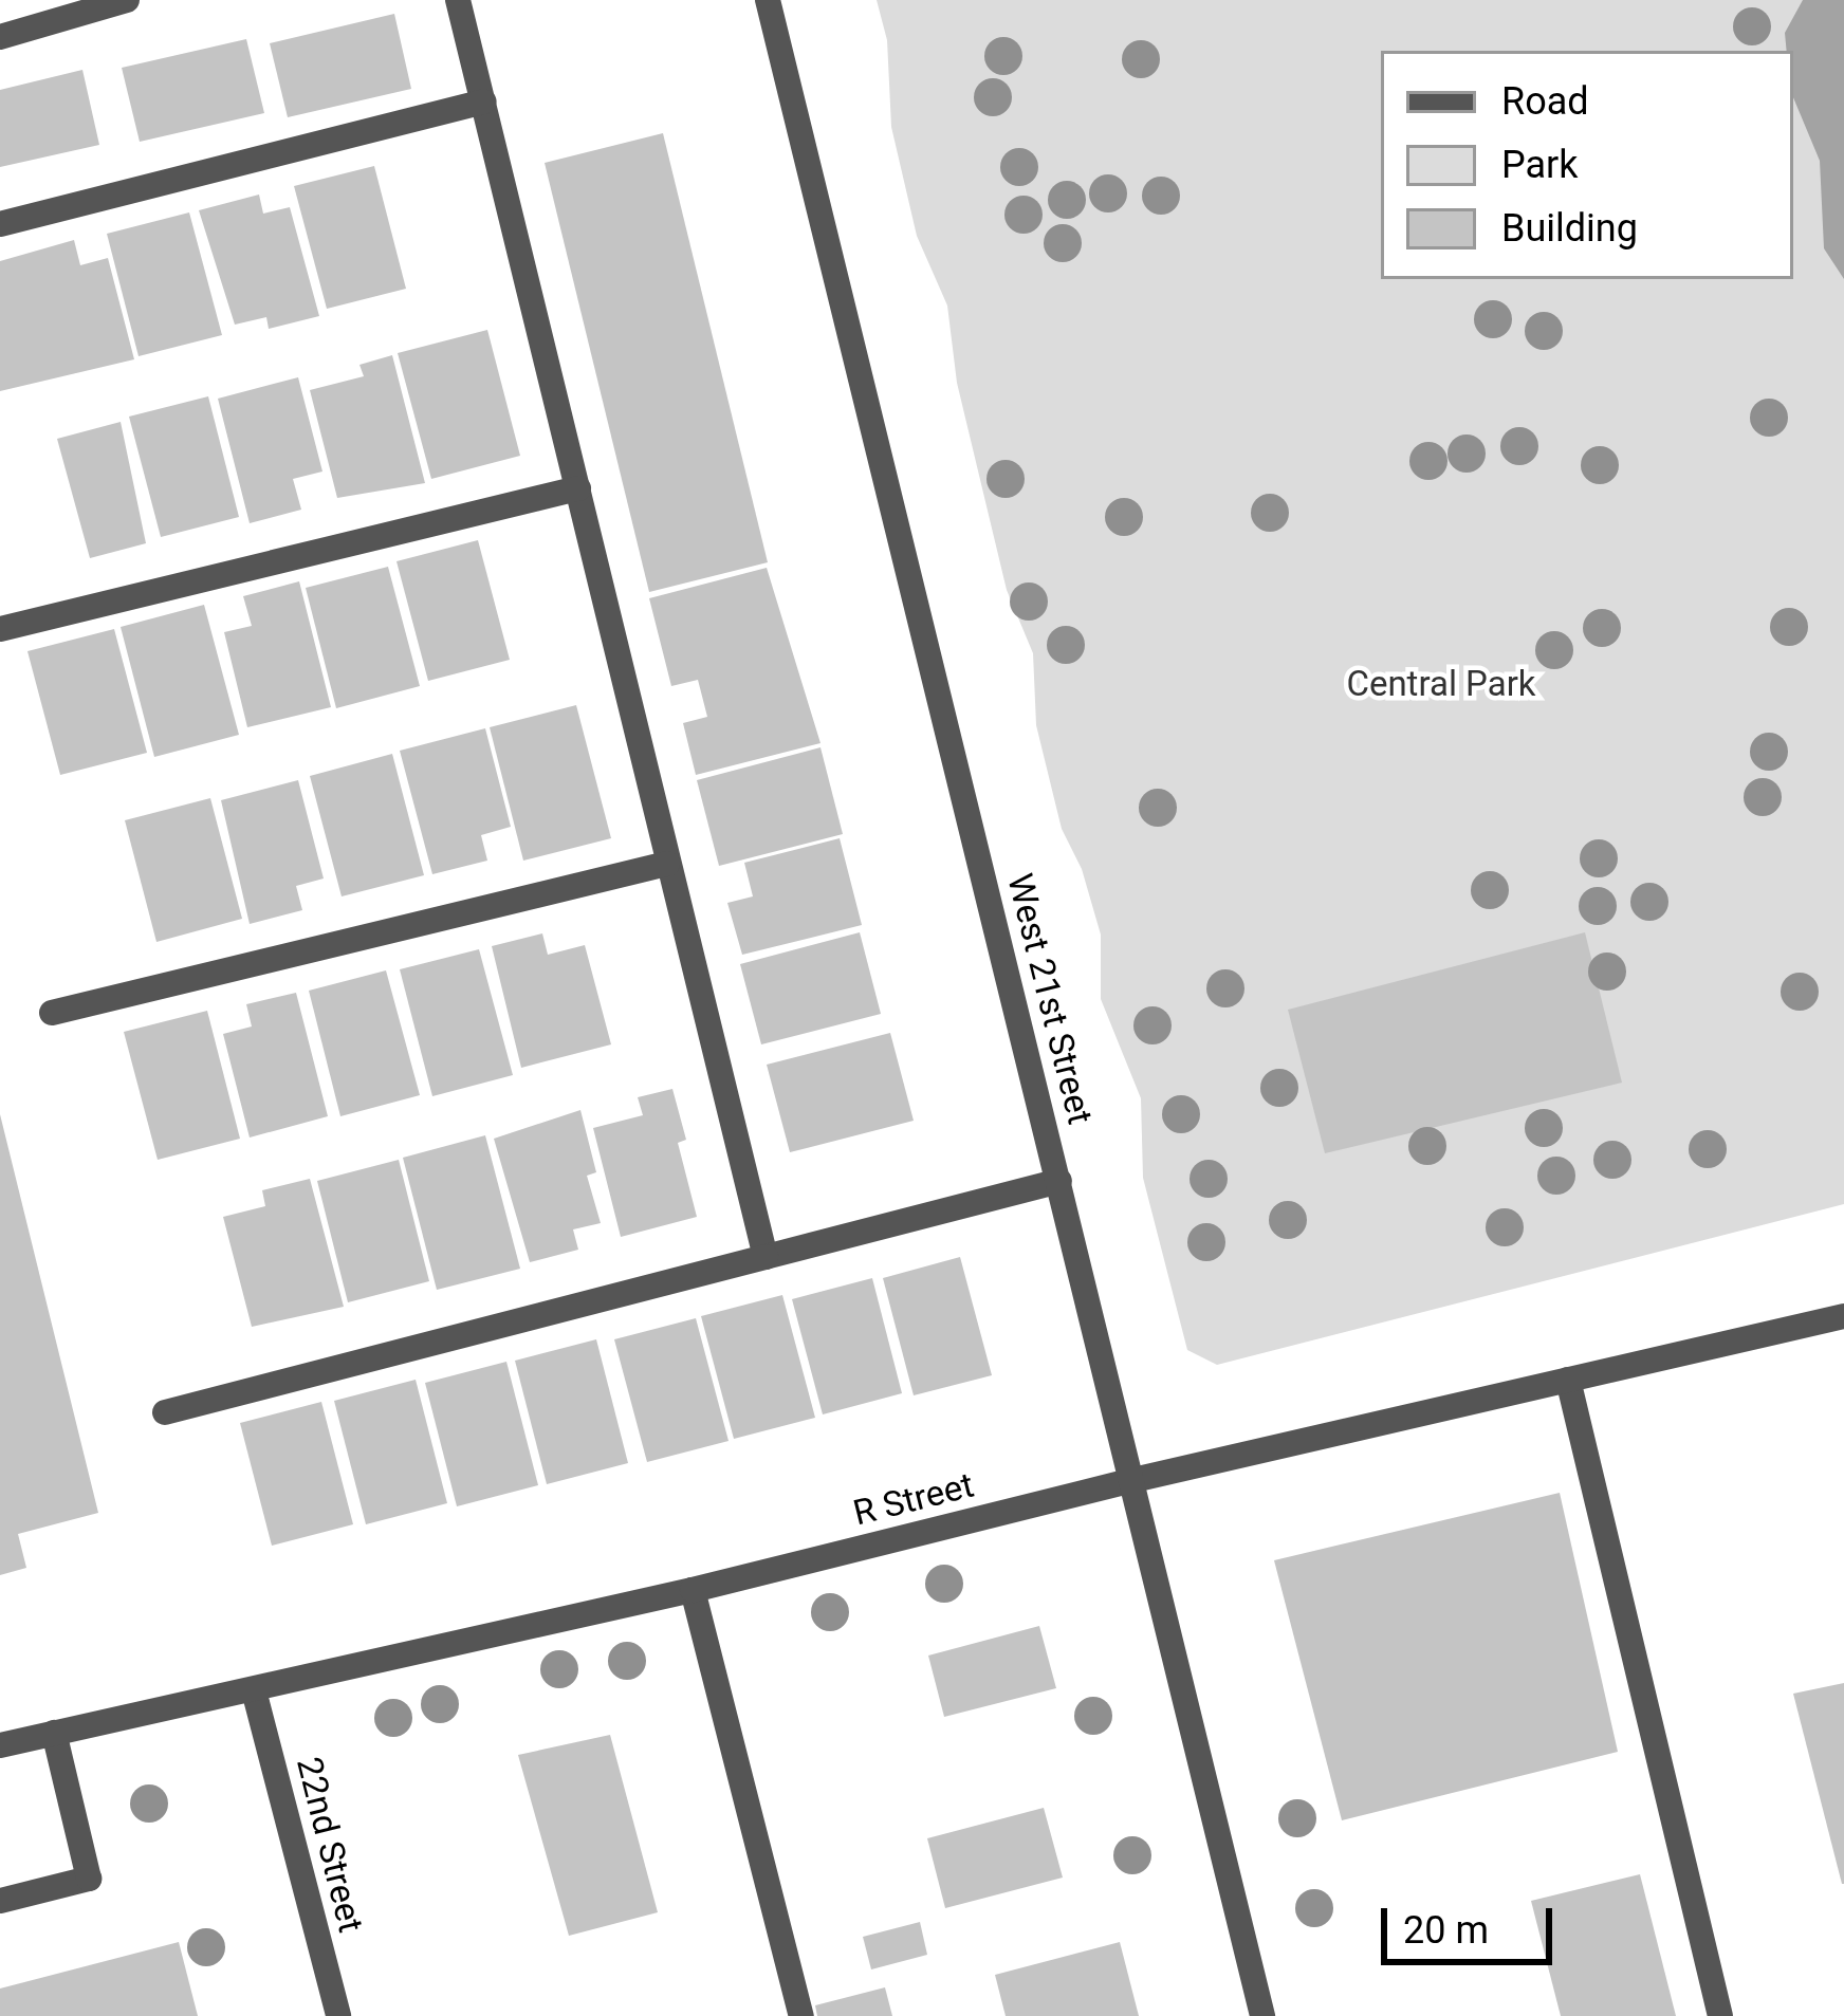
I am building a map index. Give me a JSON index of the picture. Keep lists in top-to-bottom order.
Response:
{
  "streets": {
    "street": ["West 21st Street", "R Street", "22nd Street"]
  },
  "crossings": [
    ["West 21st Street", "R Street"],
    ["R Street", "22nd Street"]
  ],
  "parks": ["Central Park"],
  "legend": ["Road", "Park", "Building"],
  "scale_bar": "20 m"
}
